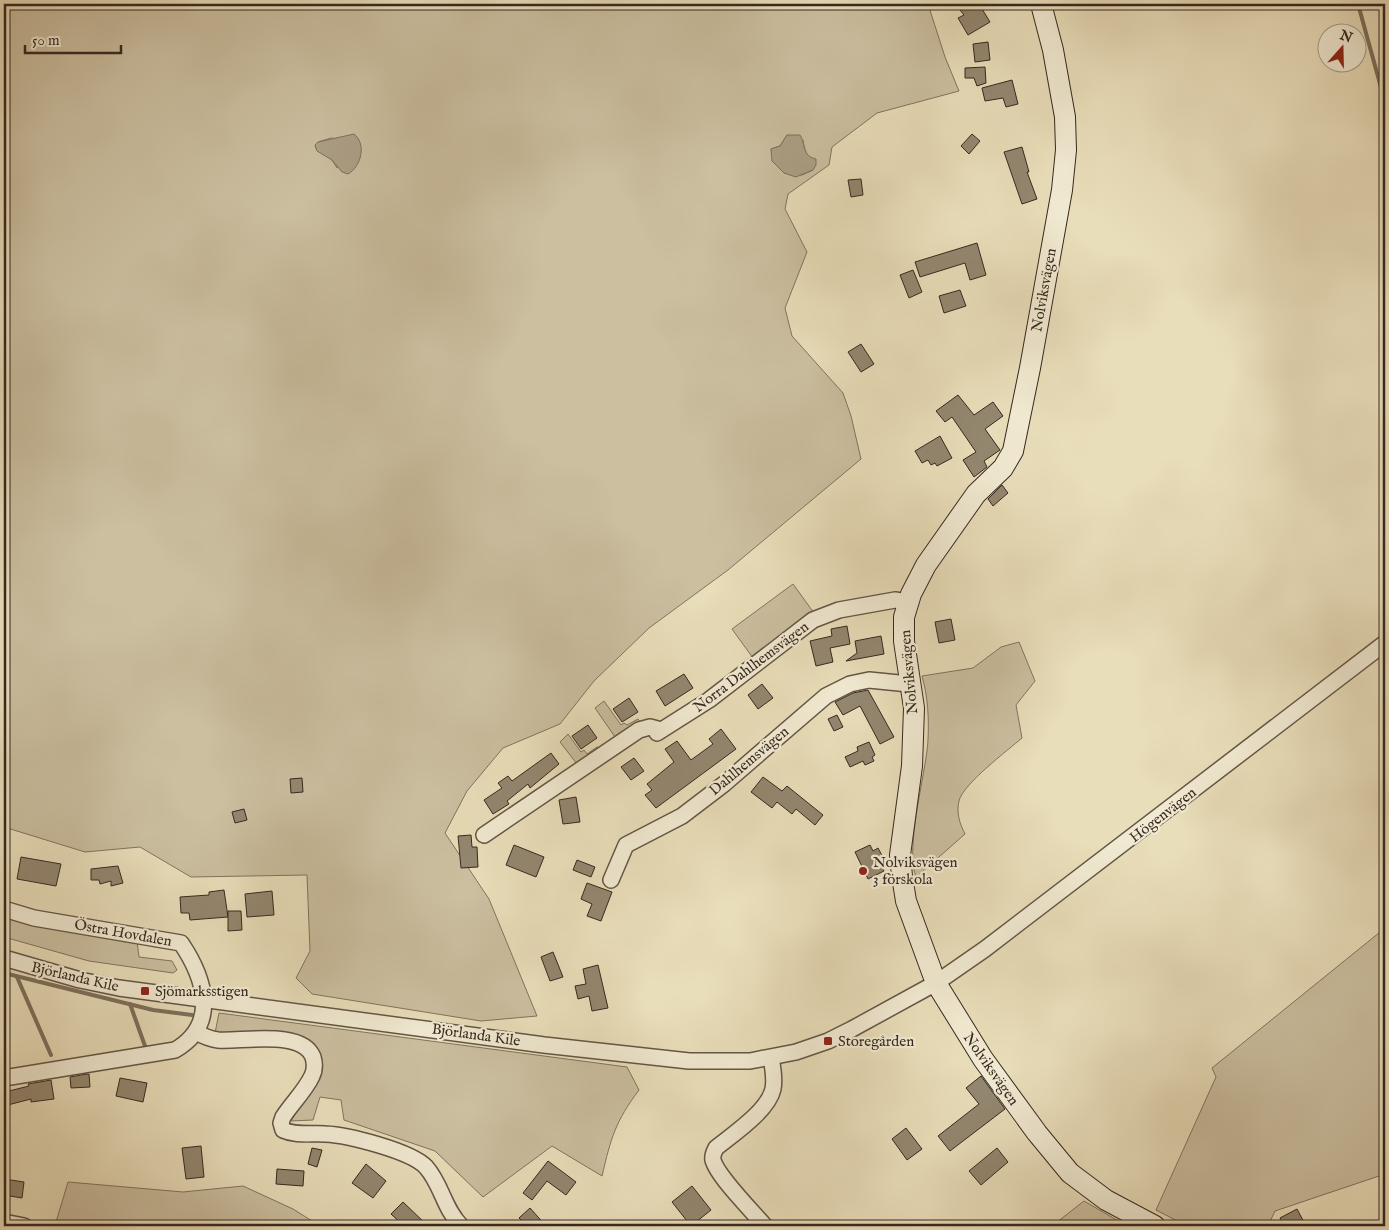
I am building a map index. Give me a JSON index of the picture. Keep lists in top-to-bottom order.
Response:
{
  "streets": {
    "street": [
      "Nolviksvägen",
      "Norra Dahlhemsvägen",
      "Dahlhemsvägen",
      "Högenvägen",
      "Östra Hovdalen",
      "Björlanda Kile"
    ]
  },
  "crossings": [
    ["Nolviksvägen", "Norra Dahlhemsvägen"],
    ["Nolviksvägen", "Dahlhemsvägen"],
    ["Nolviksvägen", "Högenvägen"],
    ["Nolviksvägen", "Björlanda Kile"],
    ["Högenvägen", "Björlanda Kile"],
    ["Östra Hovdalen", "Björlanda Kile"]
  ],
  "places": {
    "other": ["Nolviksvägen 3 förskola"],
    "transit": ["Sjömarksstigen", "Storegården"]
  },
  "scale_bar": "50 m",
  "north": "top"
}
